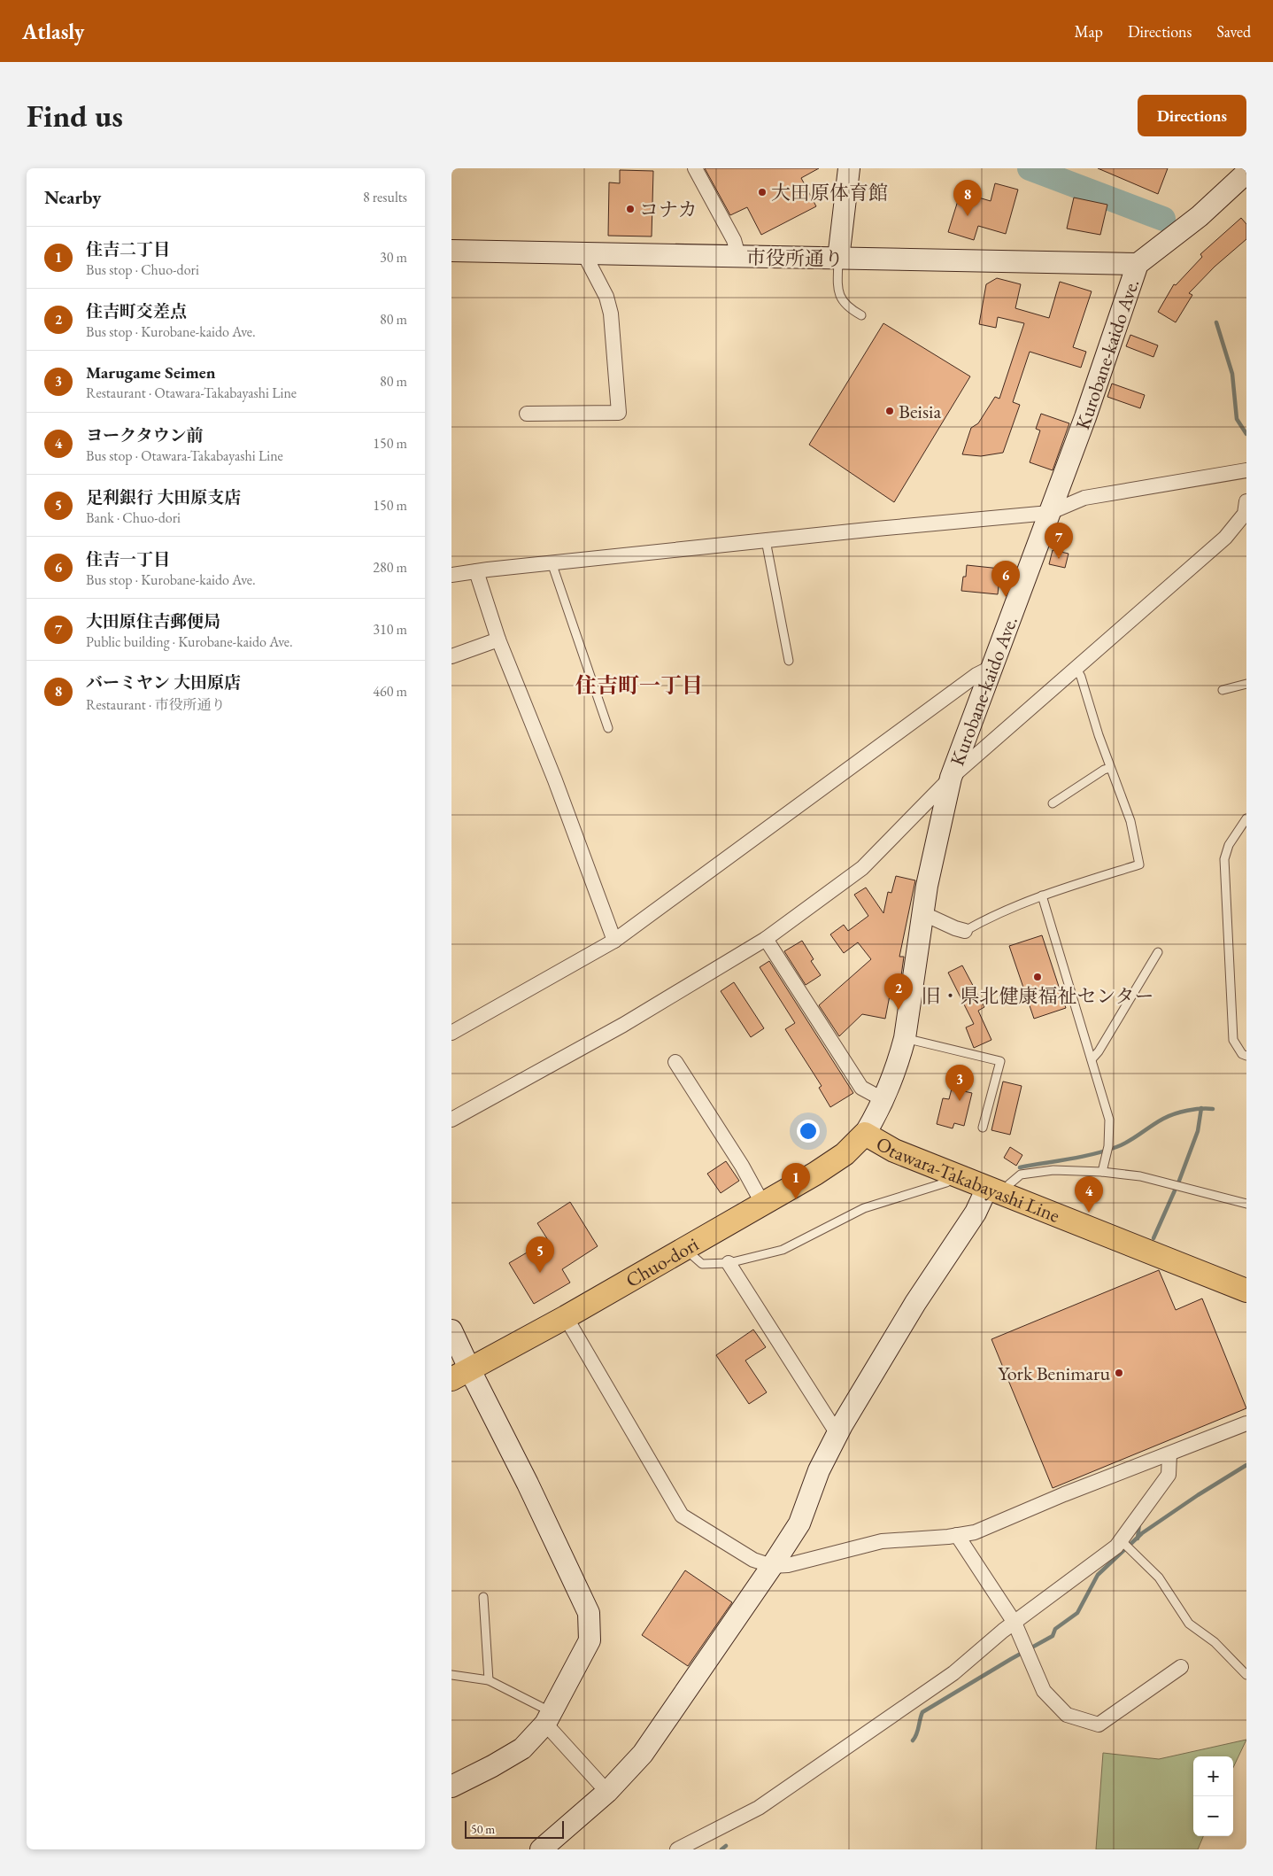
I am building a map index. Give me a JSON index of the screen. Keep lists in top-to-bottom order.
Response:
{
  "streets": {
    "main road": ["Otawara-Takabayashi Line", "Chuo-dori"],
    "street": ["市役所通り", "Kurobane-kaido Ave."]
  },
  "crossings": [
    ["市役所通り", "Kurobane-kaido Ave."],
    ["Kurobane-kaido Ave.", "Otawara-Takabayashi Line"],
    ["Kurobane-kaido Ave.", "Chuo-dori"],
    ["Otawara-Takabayashi Line", "Chuo-dori"]
  ],
  "districts": ["住吉町一丁目"],
  "places": [
    "大田原体育館",
    "コナカ",
    "Beisia",
    "旧・県北健康福祉センター",
    "York Benimaru"
  ],
  "scale_bar": "50 m",
  "page": {
    "header": "Atlasly",
    "nav": ["Map", "Directions", "Saved"],
    "buttons": "Directions",
    "title": "Find us",
    "heading": ["Nearby", "8 results"],
    "pins": [
      "8",
      "7",
      "6",
      "2",
      "3",
      "1",
      "4",
      "5"
    ],
    "list": [
      {
        "mark": "1",
        "name": "住吉二丁目",
        "note": "Bus stop · Chuo-dori",
        "value": "30 m"
      },
      {
        "mark": "2",
        "name": "住吉町交差点",
        "note": "Bus stop · Kurobane-kaido Ave.",
        "value": "80 m"
      },
      {
        "mark": "3",
        "name": "Marugame Seimen",
        "note": "Restaurant · Otawara-Takabayashi Line",
        "value": "80 m"
      },
      {
        "mark": "4",
        "name": "ヨークタウン前",
        "note": "Bus stop · Otawara-Takabayashi Line",
        "value": "150 m"
      },
      {
        "mark": "5",
        "name": "足利銀行 大田原支店",
        "note": "Bank · Chuo-dori",
        "value": "150 m"
      },
      {
        "mark": "6",
        "name": "住吉一丁目",
        "note": "Bus stop · Kurobane-kaido Ave.",
        "value": "280 m"
      },
      {
        "mark": "7",
        "name": "大田原住吉郵便局",
        "note": "Public building · Kurobane-kaido Ave.",
        "value": "310 m"
      },
      {
        "mark": "8",
        "name": "バーミヤン 大田原店",
        "note": "Restaurant · 市役所通り",
        "value": "460 m"
      }
    ],
    "map_buttons": ["+", "−"],
    "scale": "50 m"
  }
}
